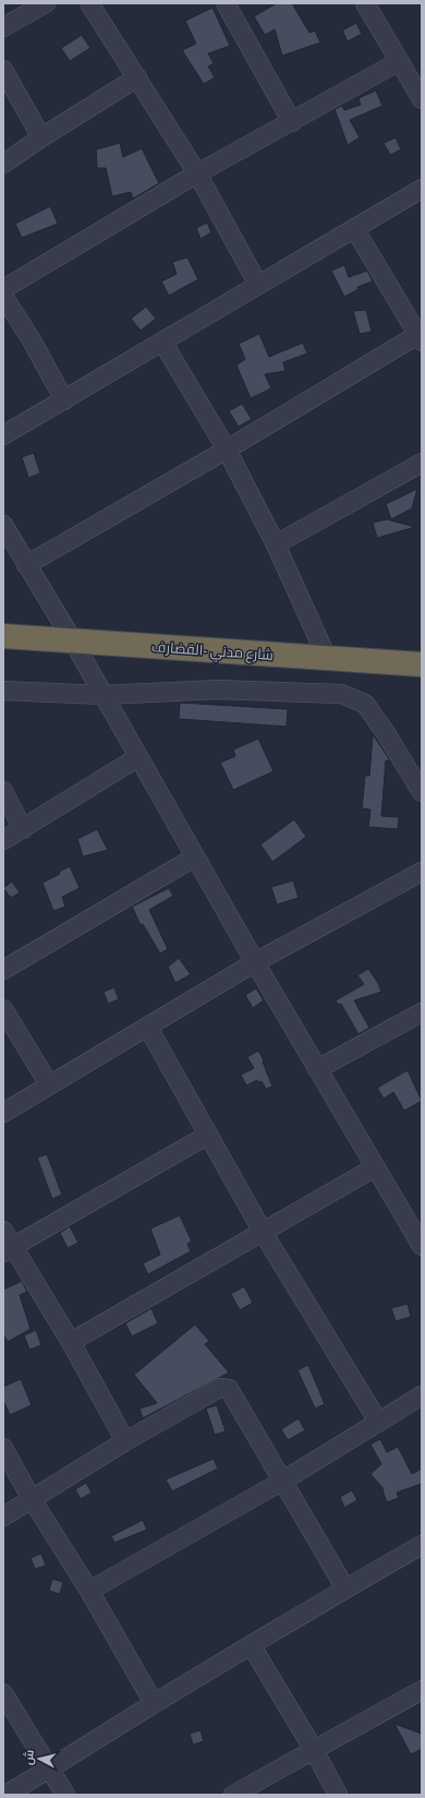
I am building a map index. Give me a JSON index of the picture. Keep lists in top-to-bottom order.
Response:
{
  "streets": {
    "highway": ["شارع مدني -القضارف"]
  },
  "north": "left"
}
